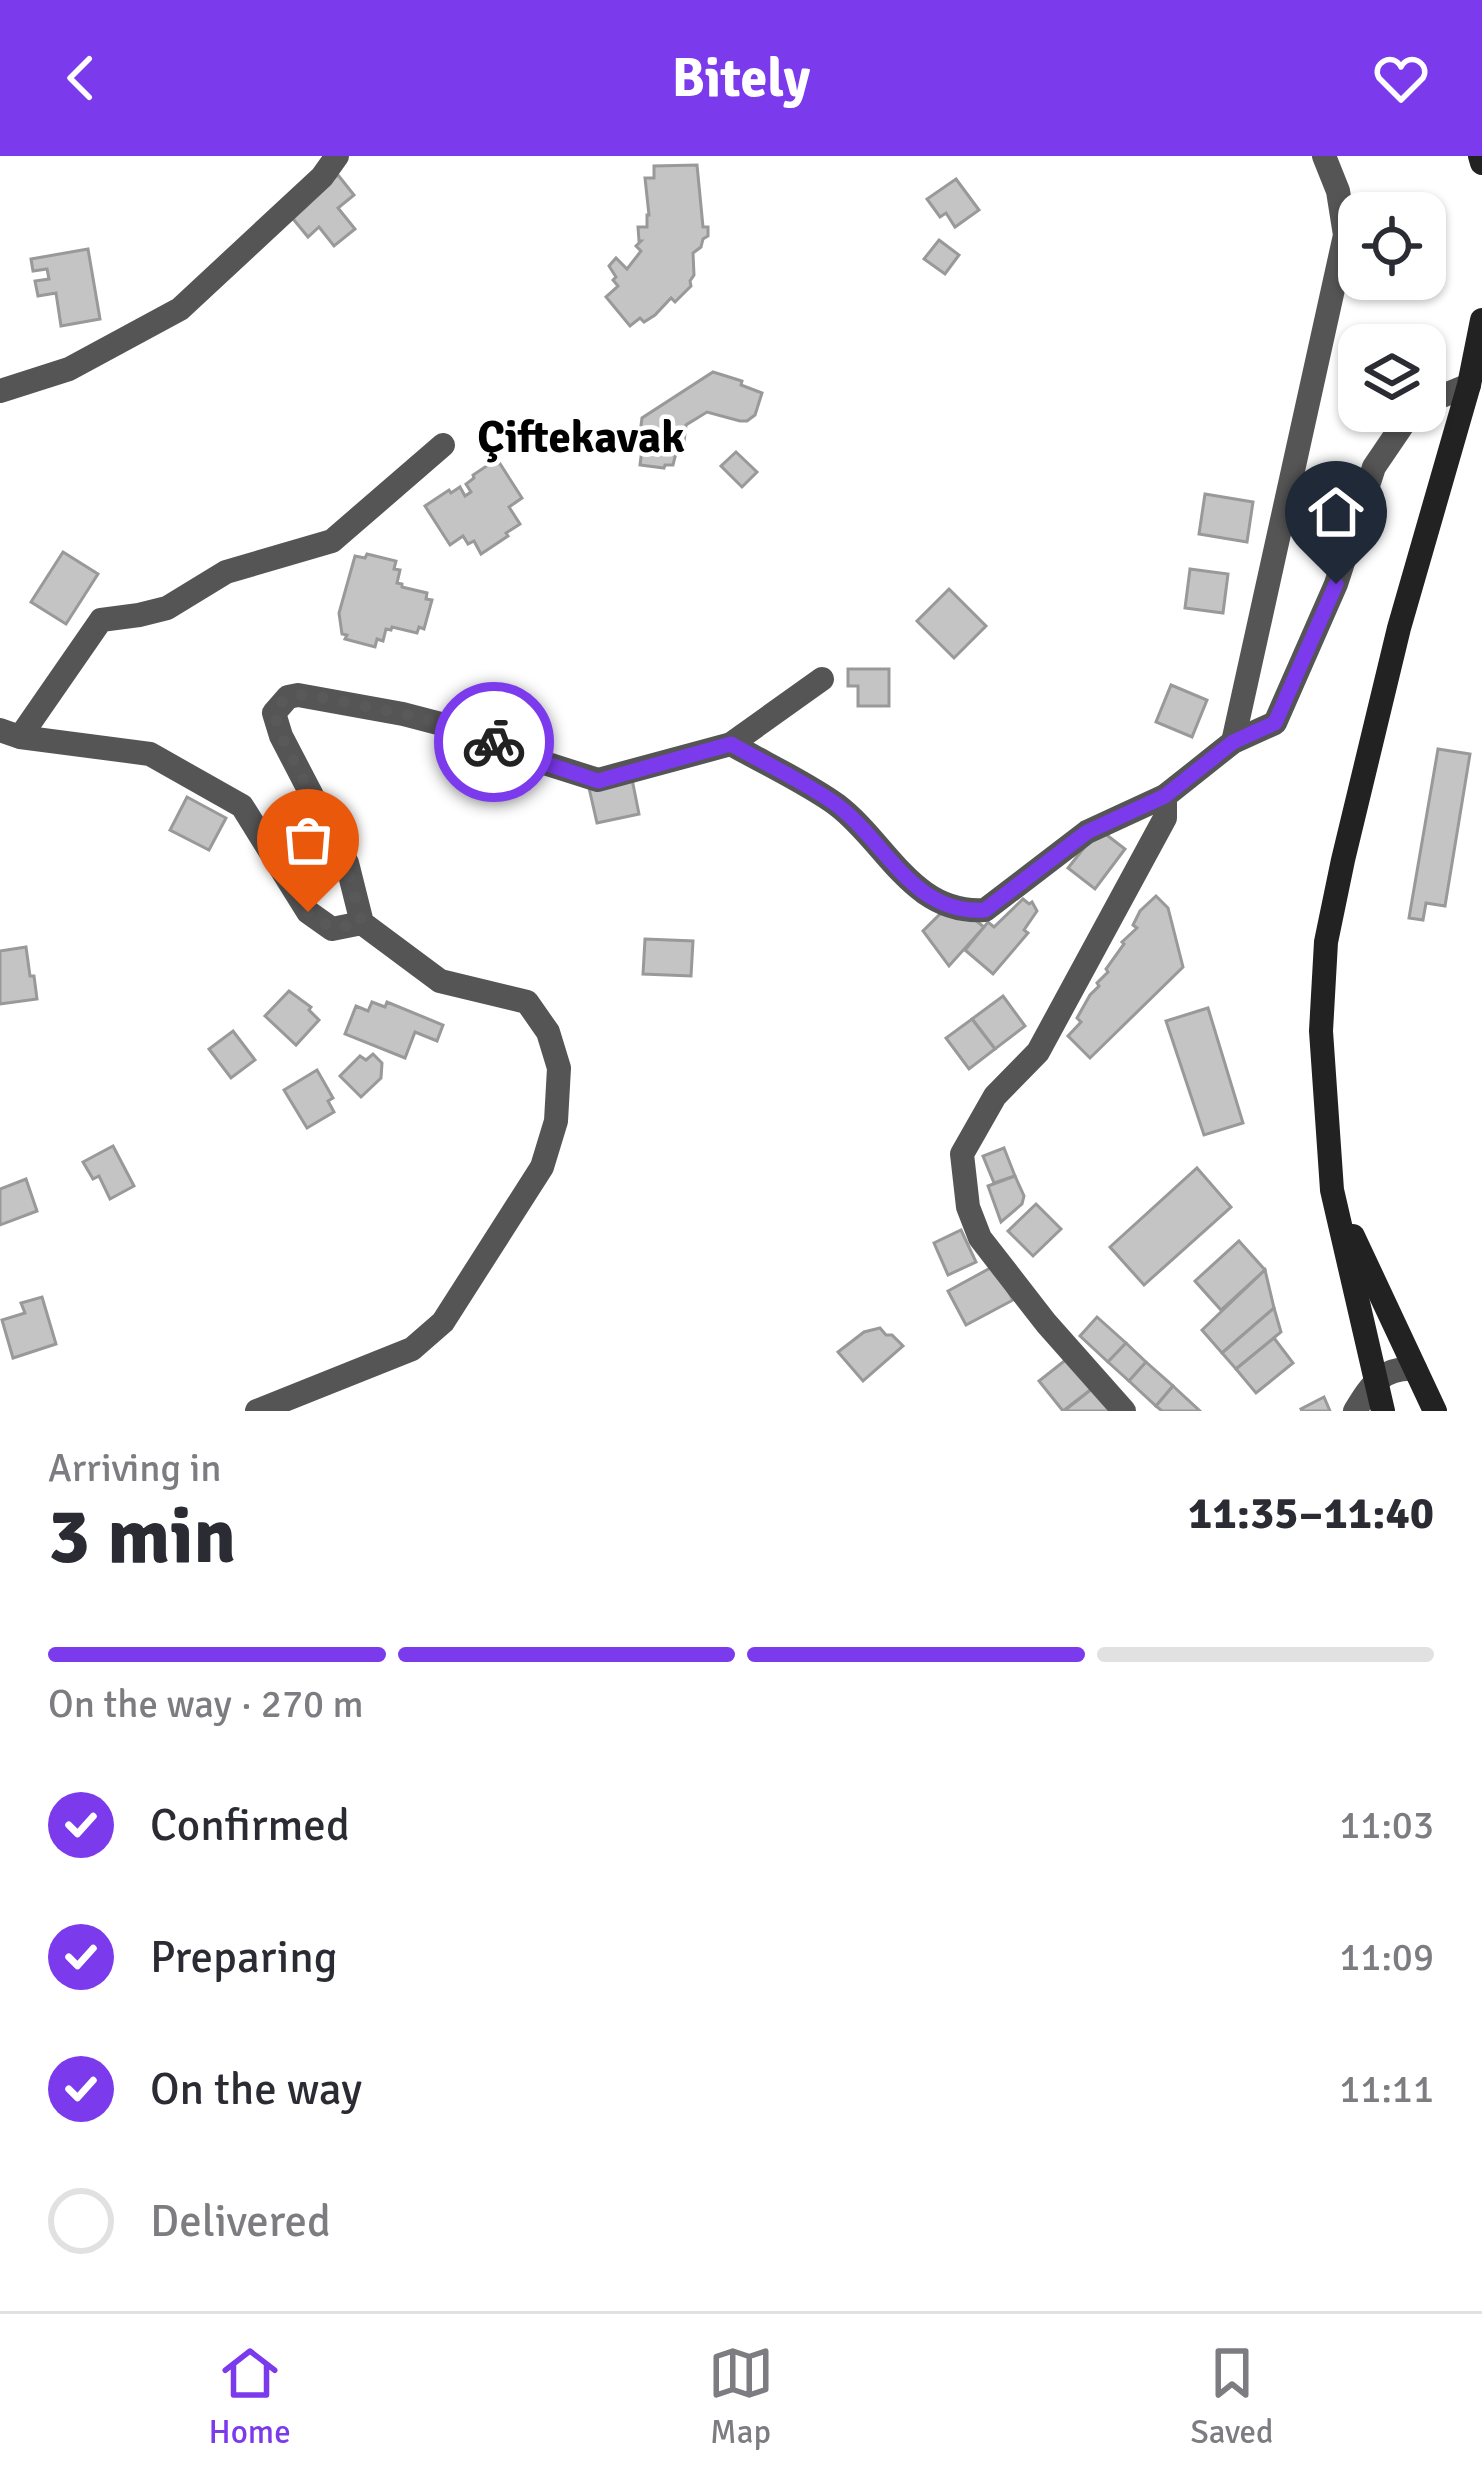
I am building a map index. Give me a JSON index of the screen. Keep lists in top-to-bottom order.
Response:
{
  "districts": ["Çiftekavak"],
  "page": {
    "header": "Bitely",
    "heading": ["3 min", "Arriving in", "11:35–11:40"],
    "bar": "On the way · 270 m",
    "list": [
      ["Confirmed", "11:03"],
      ["Preparing", "11:09"],
      ["On the way", "11:11"],
      "Delivered"
    ],
    "tabs": ["Home", "Map", "Saved"]
  }
}
